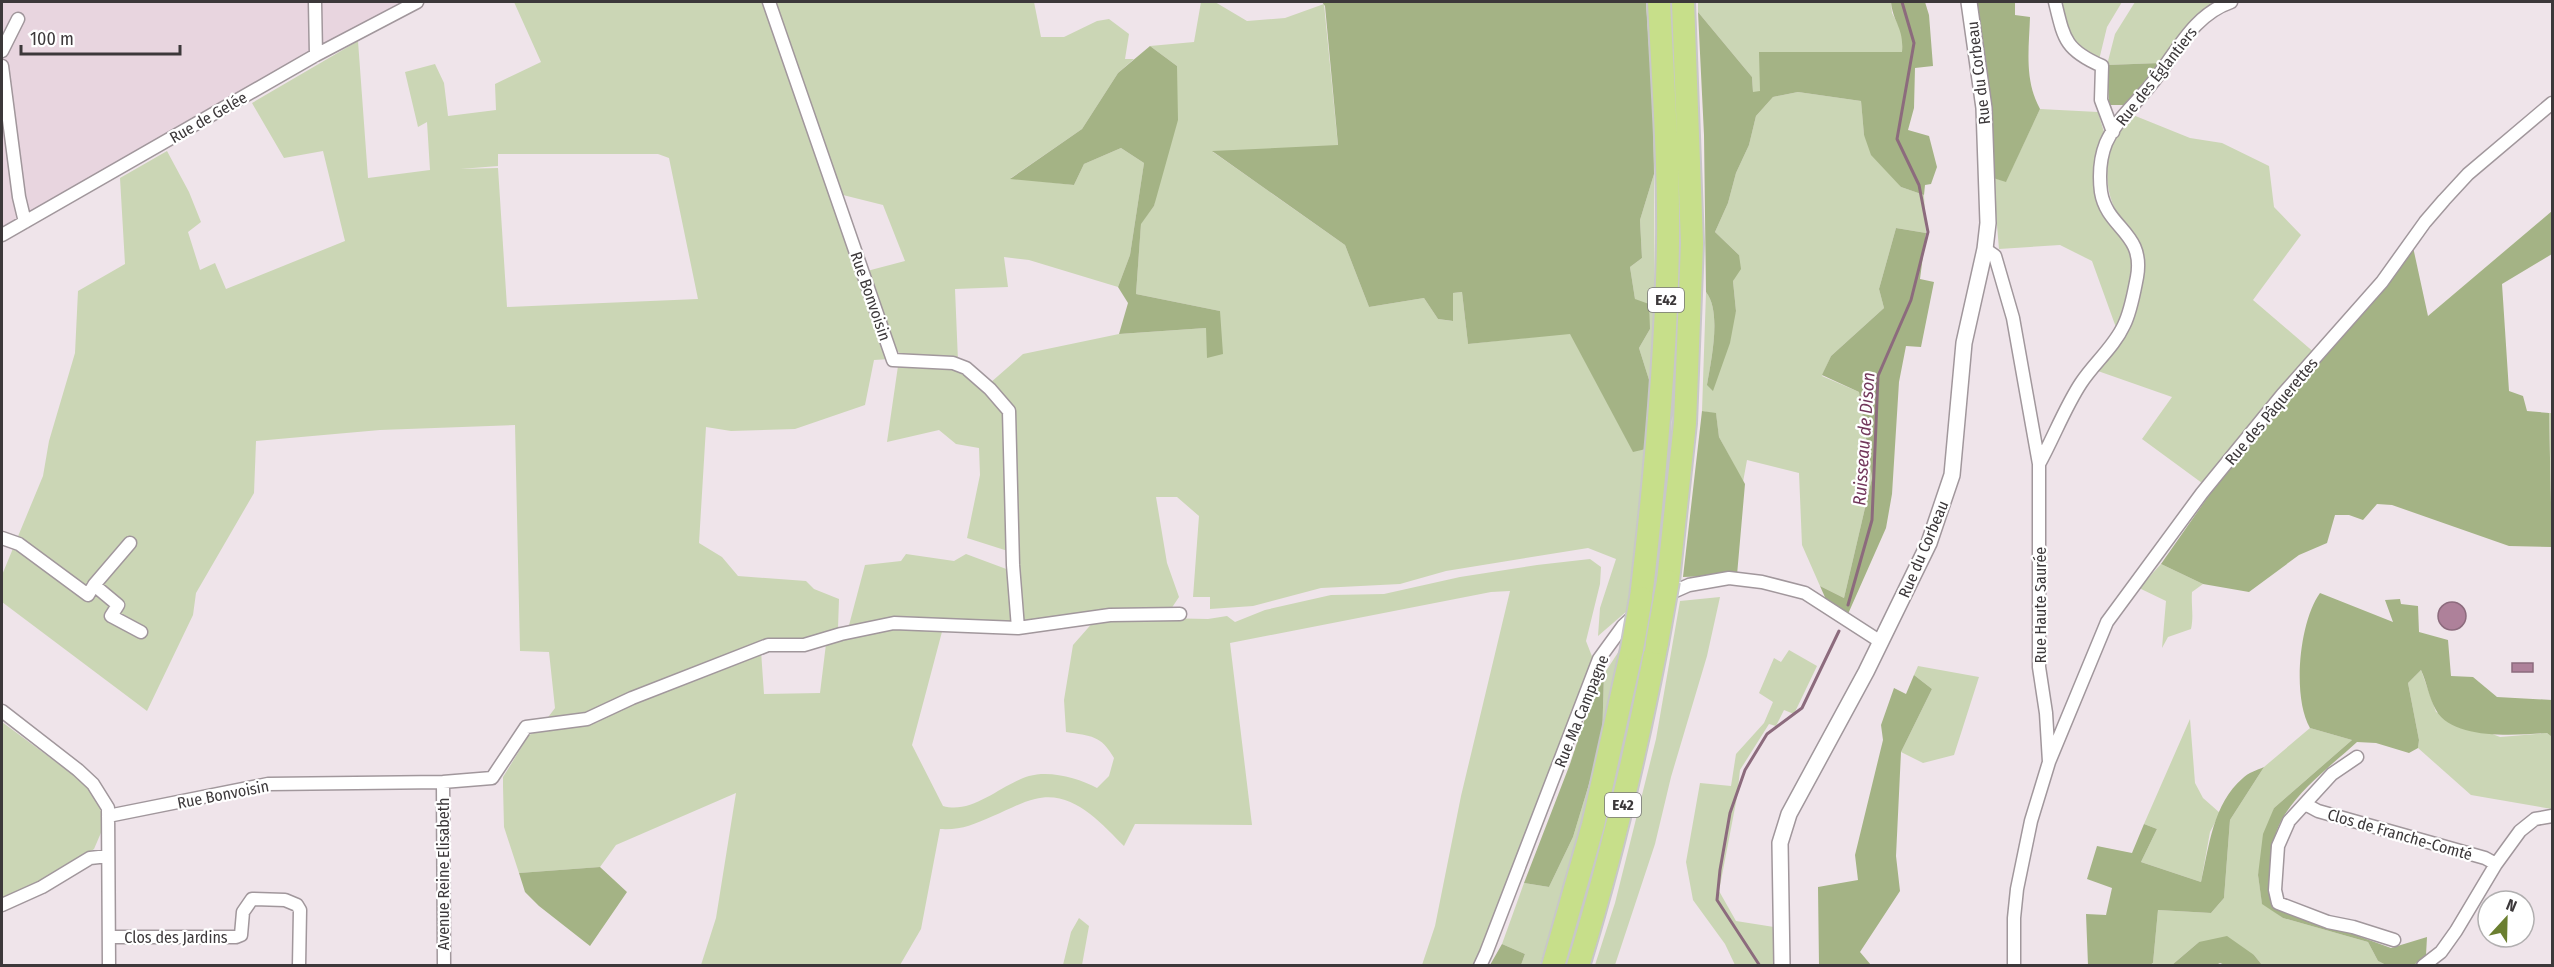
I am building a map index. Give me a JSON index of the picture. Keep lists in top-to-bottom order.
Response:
{
  "streets": {
    "highway": ["E42"],
    "street": [
      "Rue du Corbeau",
      "Rue des Églantiers",
      "Rue de Gelée",
      "Rue Bonvoisin",
      "Rue des Pâquerettes",
      "Rue Haute Saurée",
      "Rue Ma Campagne",
      "Clos de Franche-Comté",
      "Avenue Reine Elisabeth",
      "Clos des Jardins"
    ]
  },
  "crossings": [
    ["Rue du Corbeau", "Rue Haute Saurée"],
    ["Rue du Corbeau", "Rue Ma Campagne"],
    ["Rue des Églantiers", "Rue Haute Saurée"],
    ["Rue Bonvoisin", "Avenue Reine Elisabeth"],
    ["Rue des Pâquerettes", "Rue Haute Saurée"]
  ],
  "water": ["Ruisseau de Dison"],
  "scale_bar": "100 m",
  "north": "top"
}
